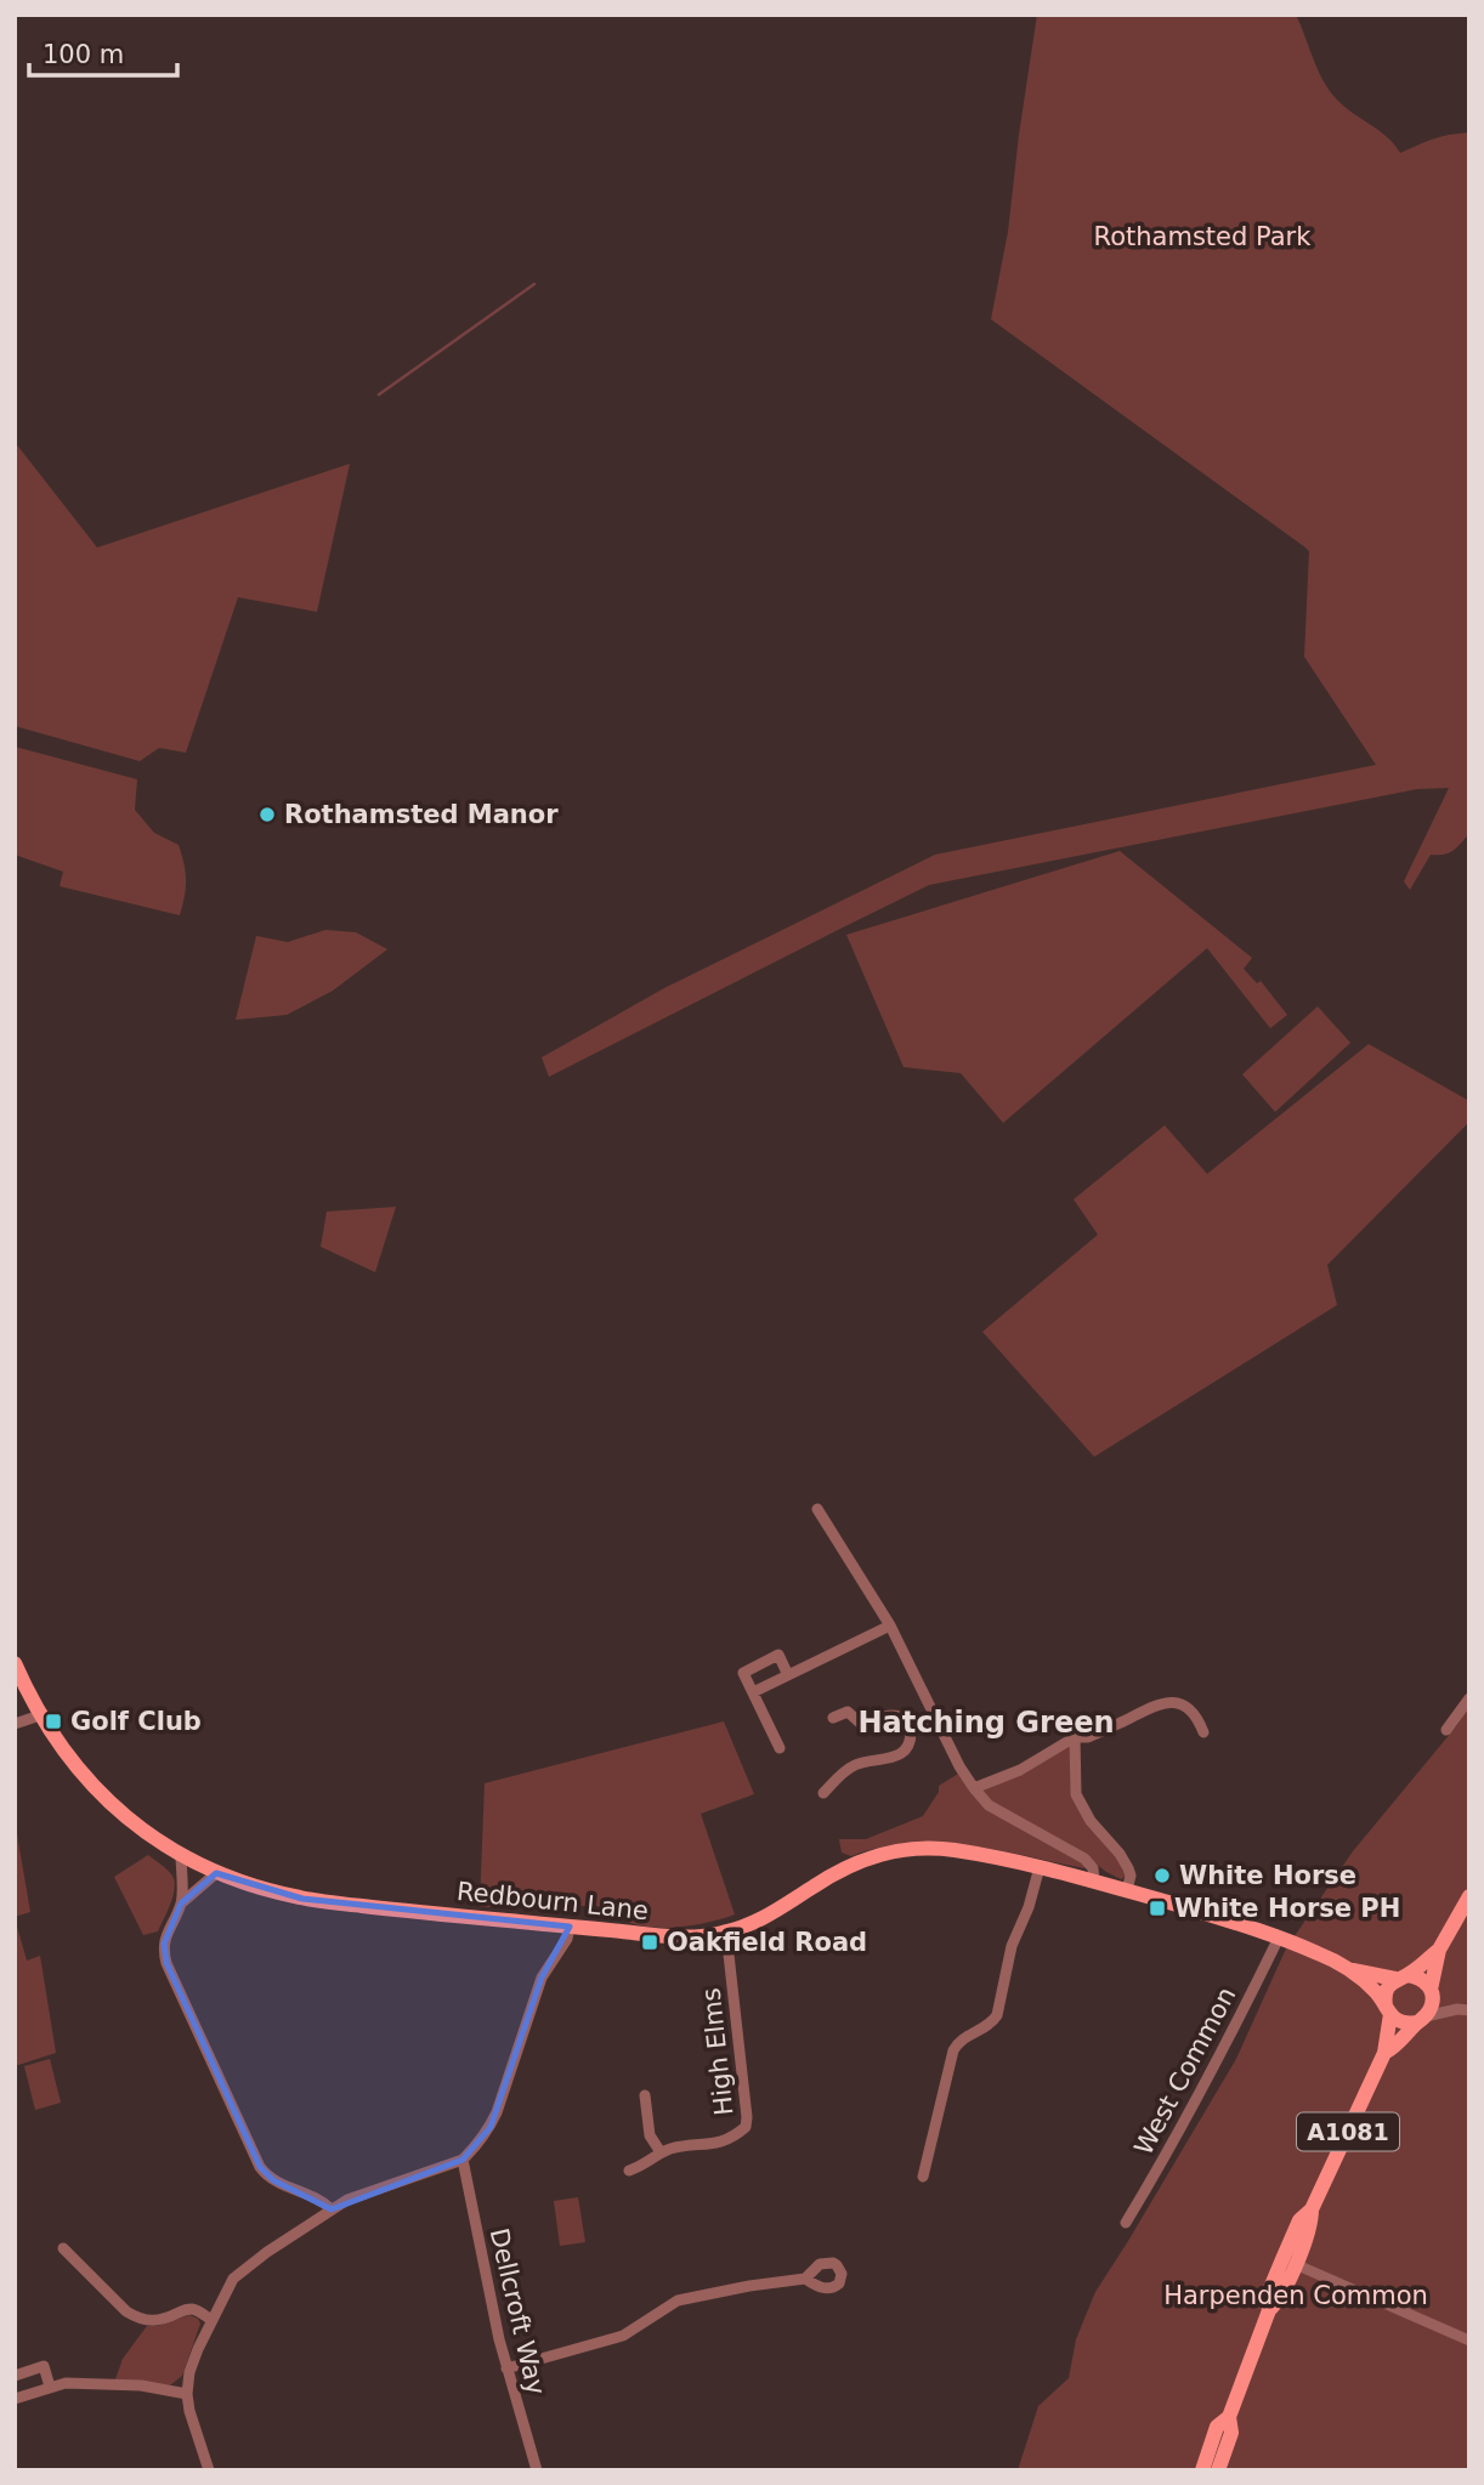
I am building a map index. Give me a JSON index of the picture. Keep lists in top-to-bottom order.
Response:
{
  "streets": {
    "main road": ["Redbourn Lane", "A1081"],
    "street": ["High Elms", "West Common", "Dellcroft Way"]
  },
  "crossings": [
    ["Redbourn Lane", "High Elms"],
    ["Redbourn Lane", "West Common"],
    ["Redbourn Lane", "A1081"]
  ],
  "districts": ["Hatching Green"],
  "parks": ["Rothamsted Park", "Harpenden Common"],
  "places": {
    "other": ["Rothamsted Manor", "White Horse"],
    "transit": ["Golf Club", "White Horse PH", "Oakfield Road"]
  },
  "scale_bar": "100 m"
}
